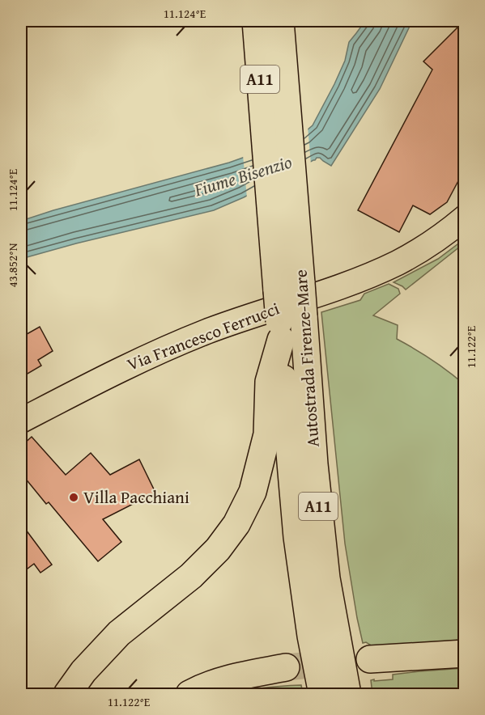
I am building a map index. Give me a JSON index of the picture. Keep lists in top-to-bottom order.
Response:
{
  "streets": {
    "highway": ["A11", "Autostrada Firenze-Mare"],
    "main road": ["Via Francesco Ferrucci"]
  },
  "water": ["Fiume Bisenzio"],
  "places": ["Villa Pacchiani"],
  "coordinates": ["11.124°E", "43.852°N", "11.122°E"]
}
